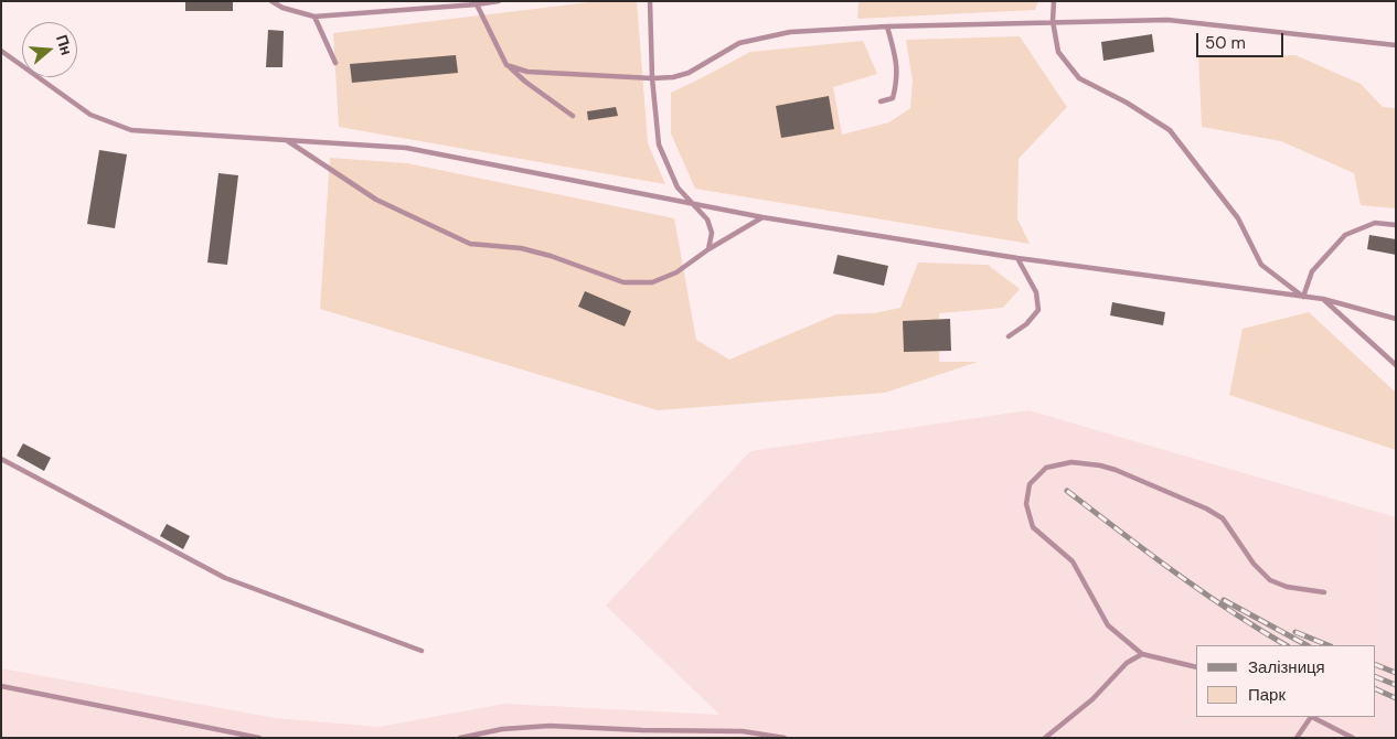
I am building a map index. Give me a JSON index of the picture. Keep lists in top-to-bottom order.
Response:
{
  "legend": ["Залізниця", "Парк"],
  "scale_bar": "50 m",
  "north": "right"
}
